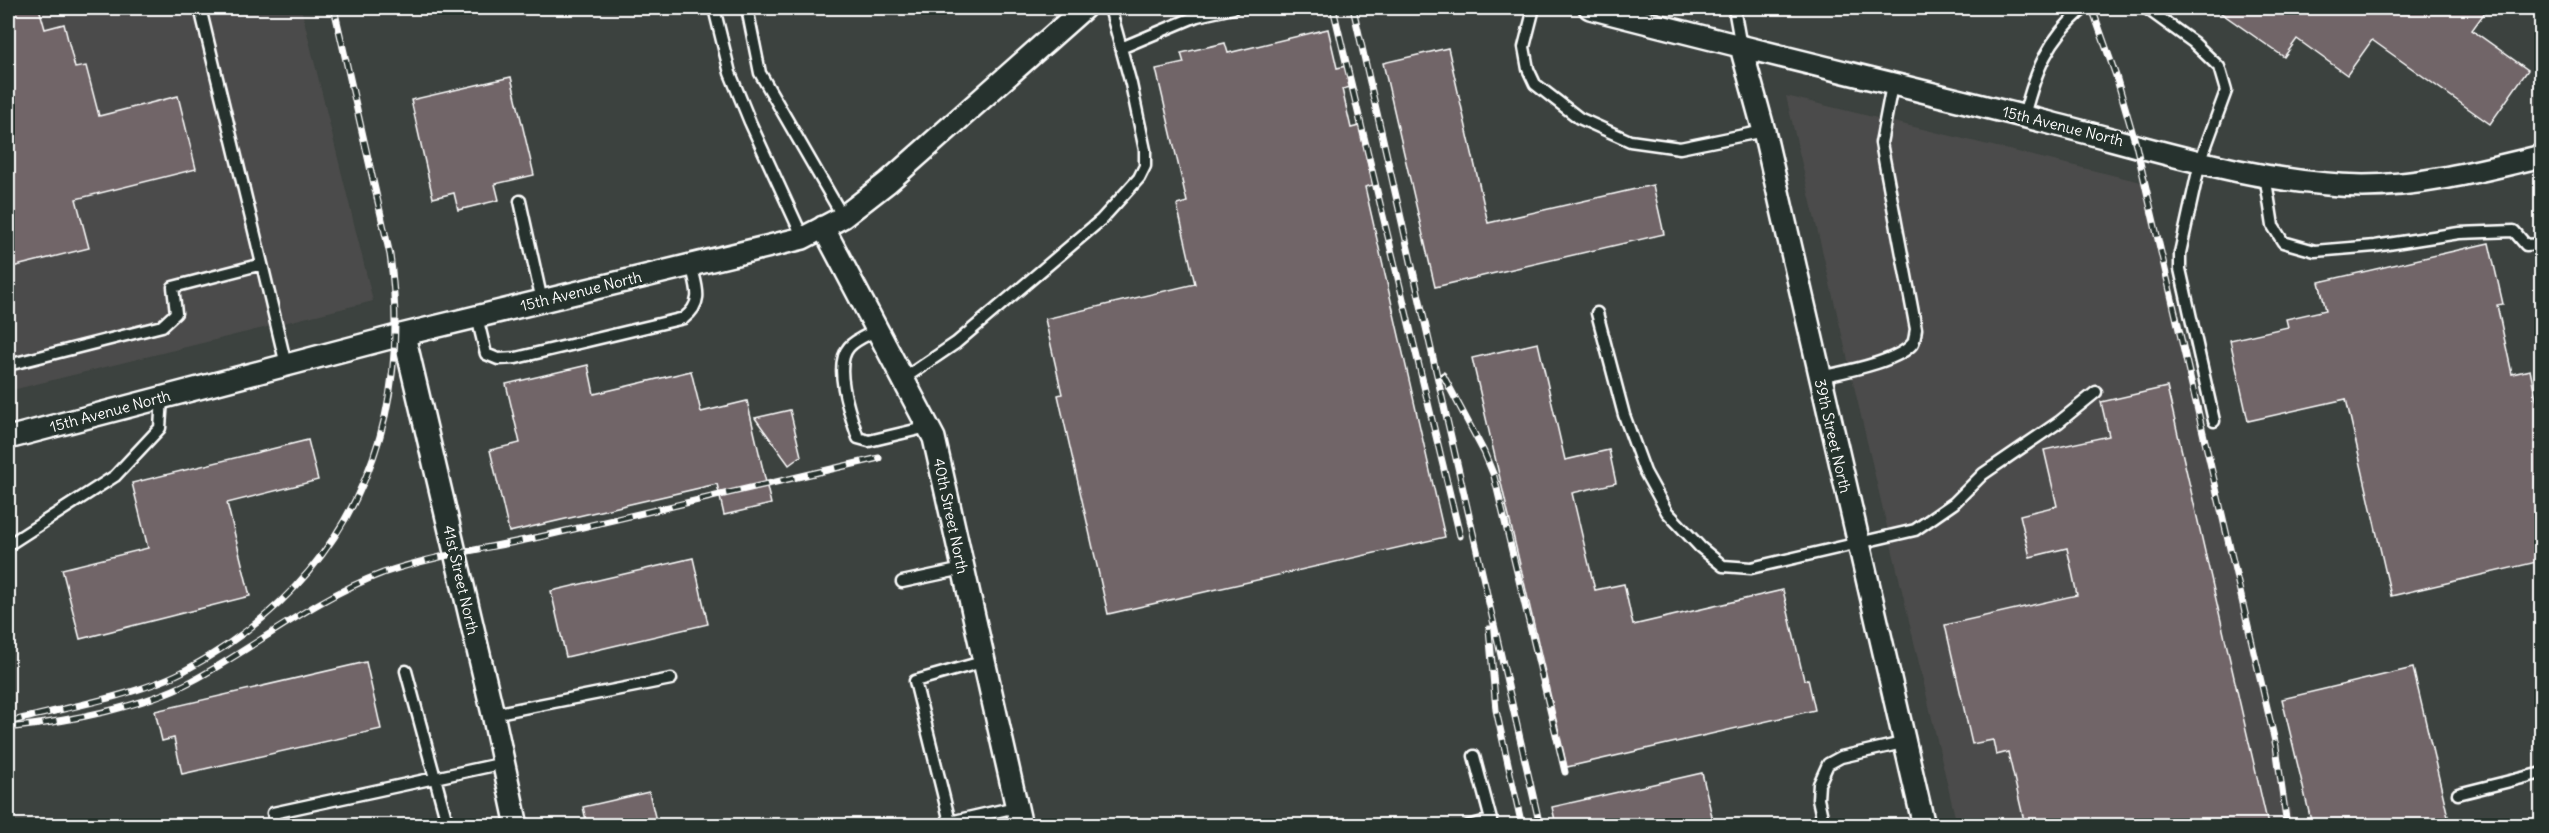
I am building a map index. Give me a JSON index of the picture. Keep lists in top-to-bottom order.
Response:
{
  "streets": {
    "street": [
      "15th Avenue North",
      "39th Street North",
      "40th Street North",
      "41st Street North"
    ]
  },
  "crossings": [
    ["15th Avenue North", "39th Street North"],
    ["15th Avenue North", "40th Street North"],
    ["15th Avenue North", "41st Street North"]
  ]
}
